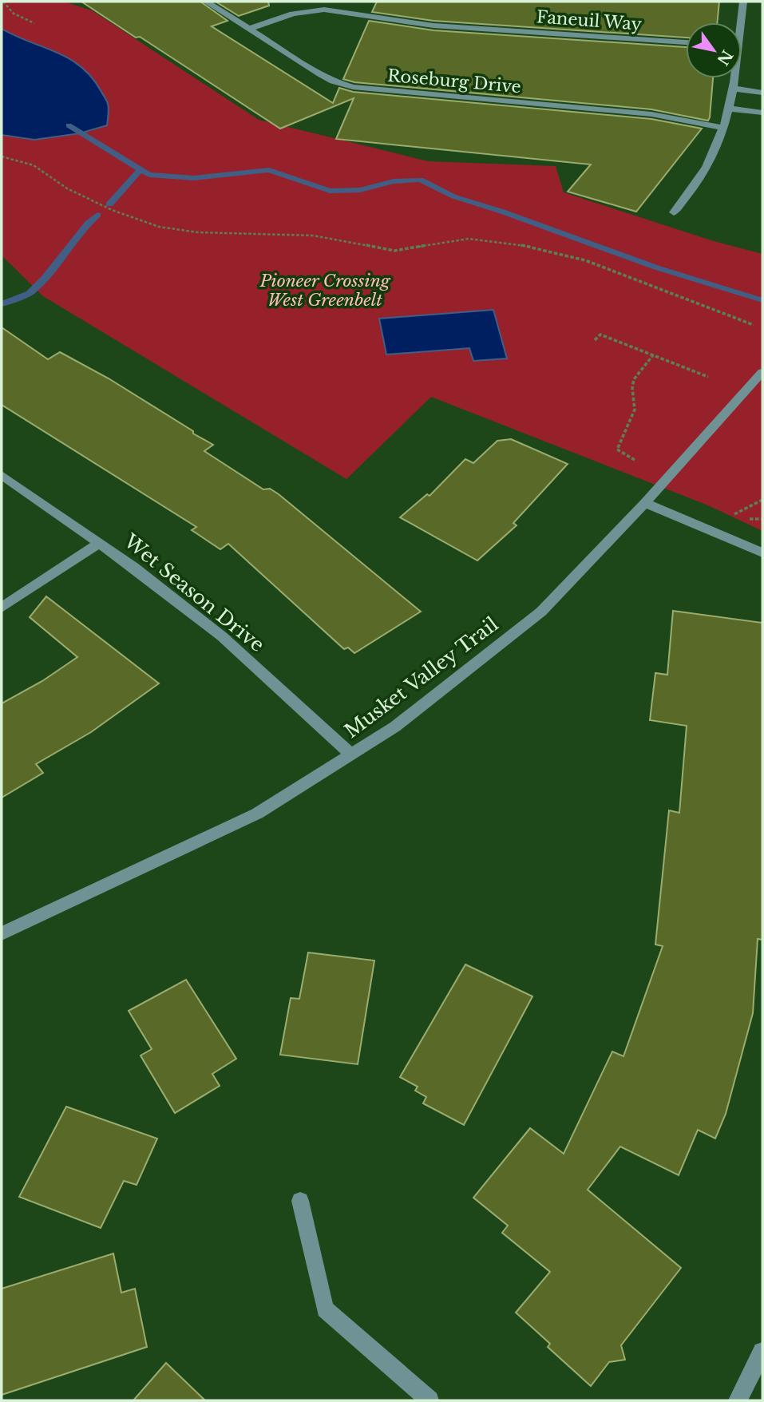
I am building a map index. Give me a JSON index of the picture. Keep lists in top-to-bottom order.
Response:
{
  "streets": {
    "street": [
      "Faneuil Way",
      "Roseburg Drive",
      "Wet Season Drive",
      "Musket Valley Trail"
    ]
  },
  "crossings": [
    ["Faneuil Way", "Roseburg Drive"],
    ["Wet Season Drive", "Musket Valley Trail"]
  ],
  "parks": ["Pioneer Crossing West Greenbelt"],
  "north": "bottom right"
}
